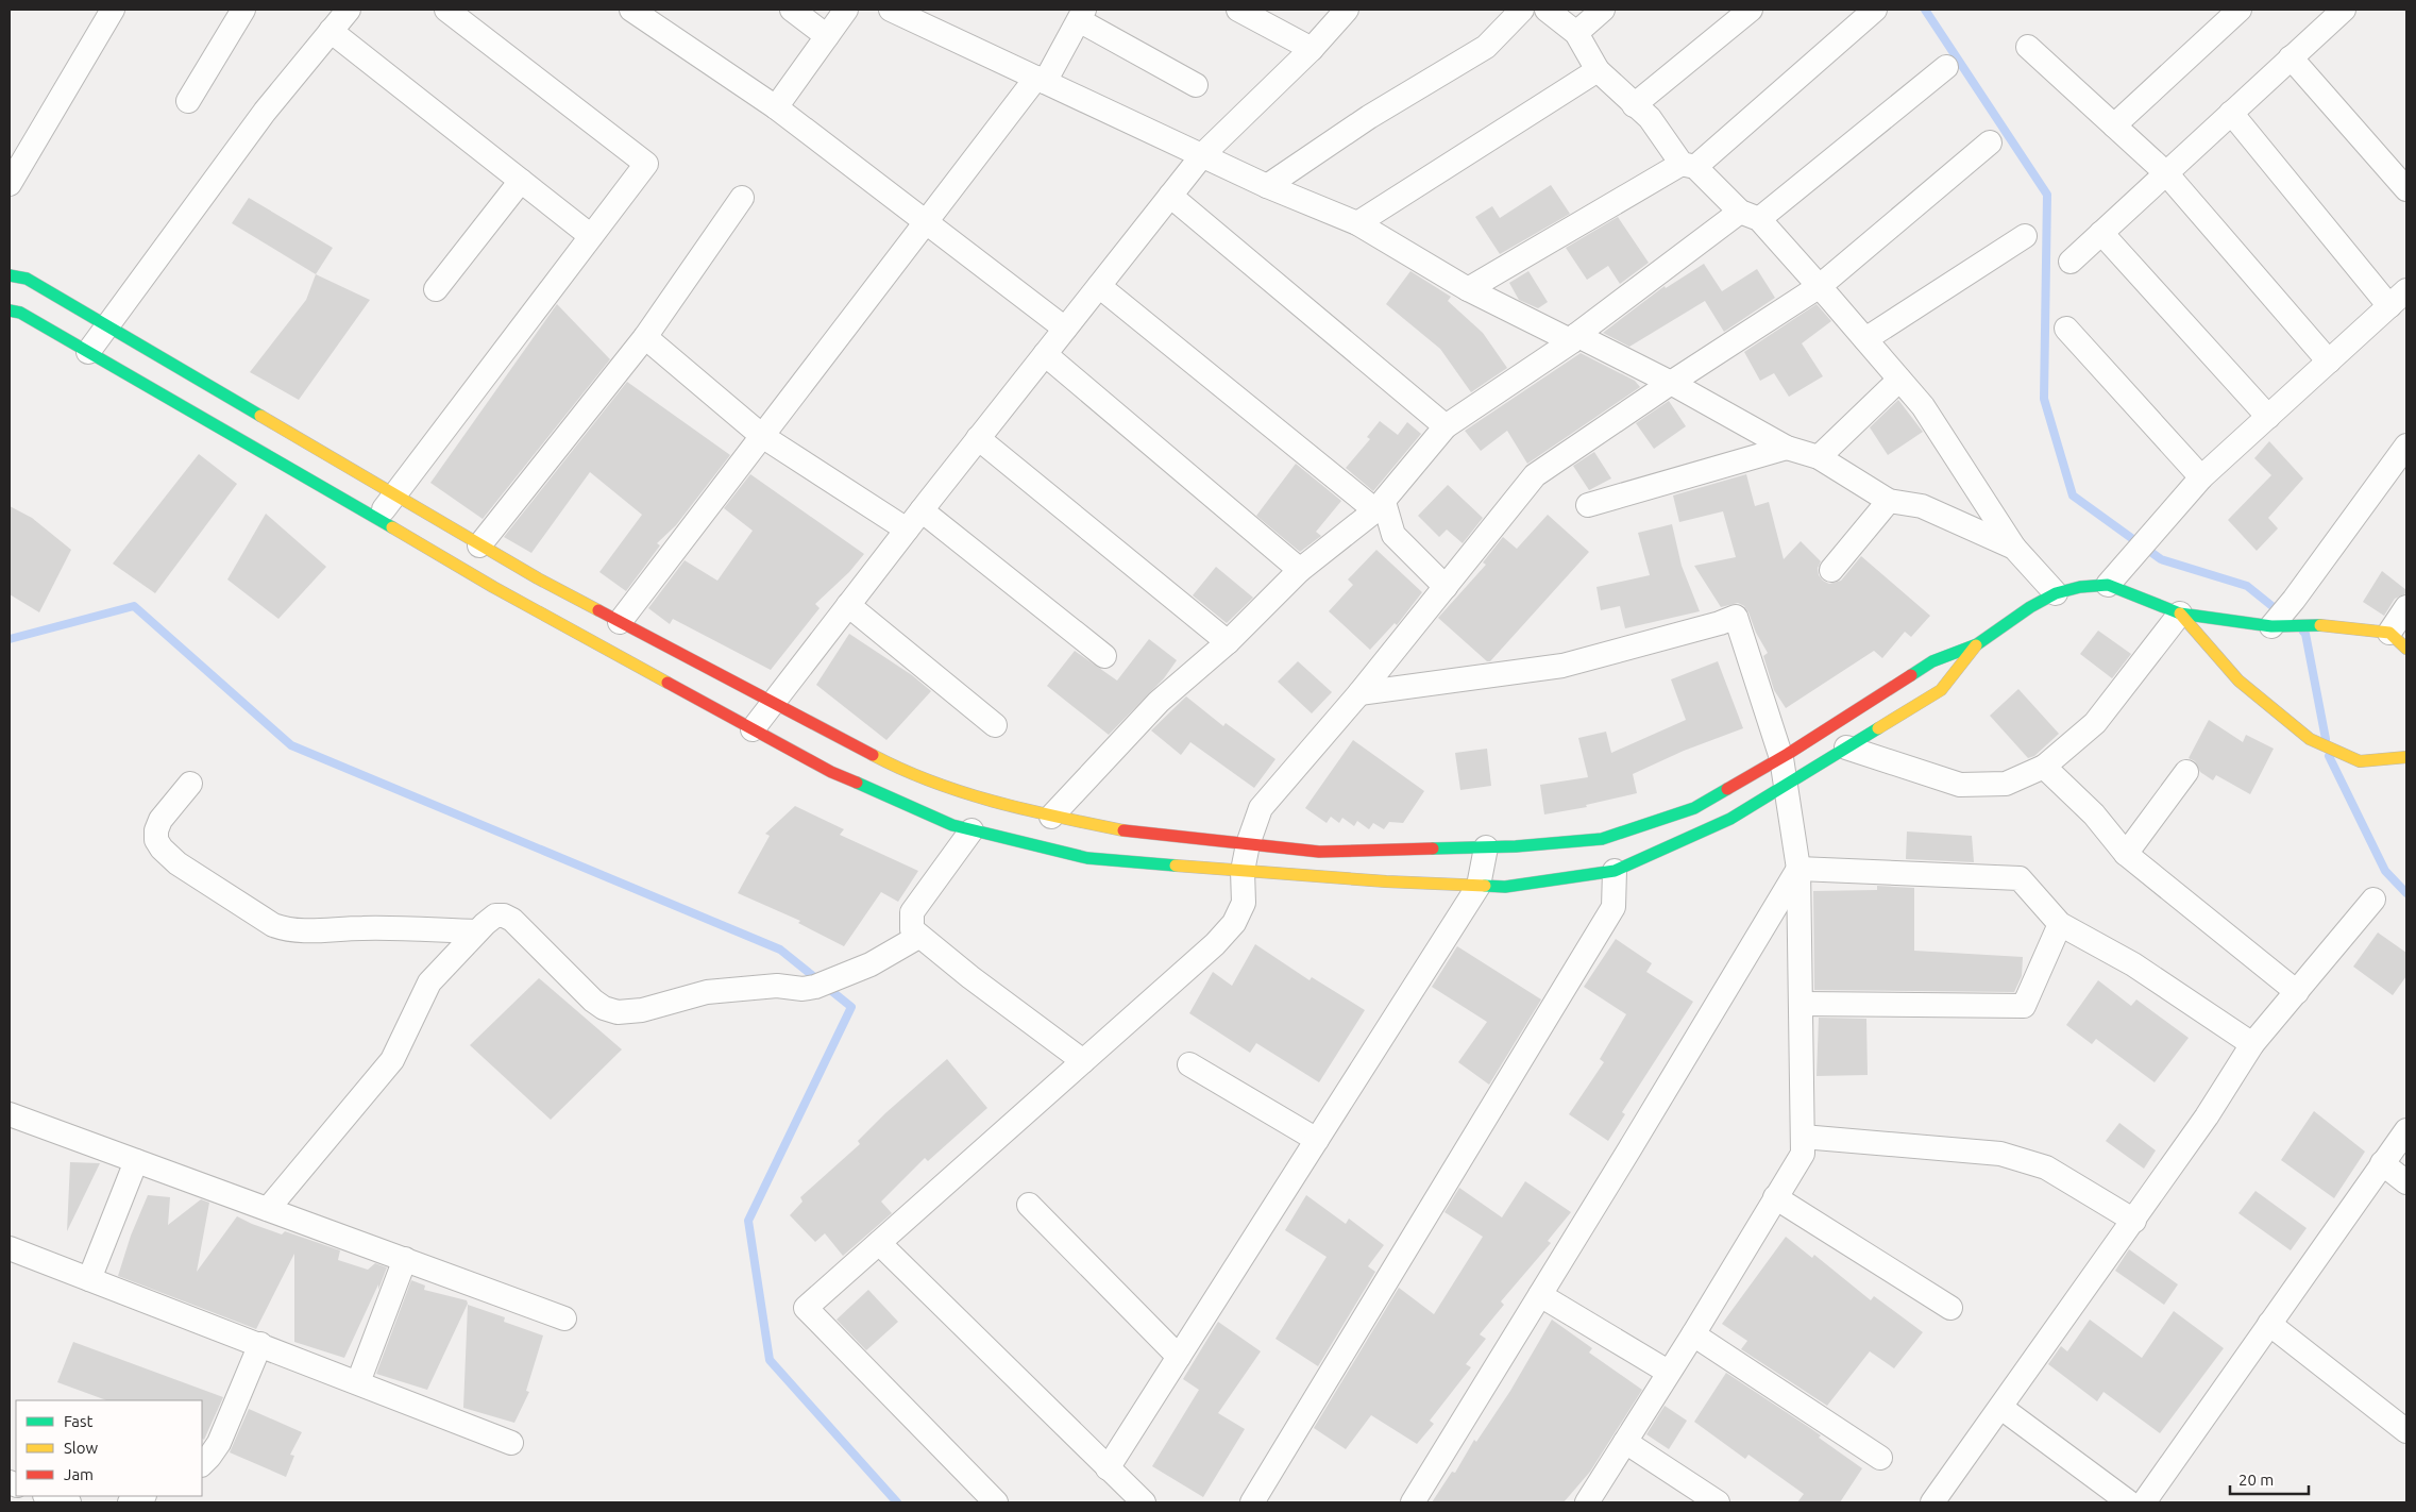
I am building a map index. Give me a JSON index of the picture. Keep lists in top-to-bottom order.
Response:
{
  "legend": ["Fast", "Slow", "Jam"],
  "scale_bar": "20 m"
}
